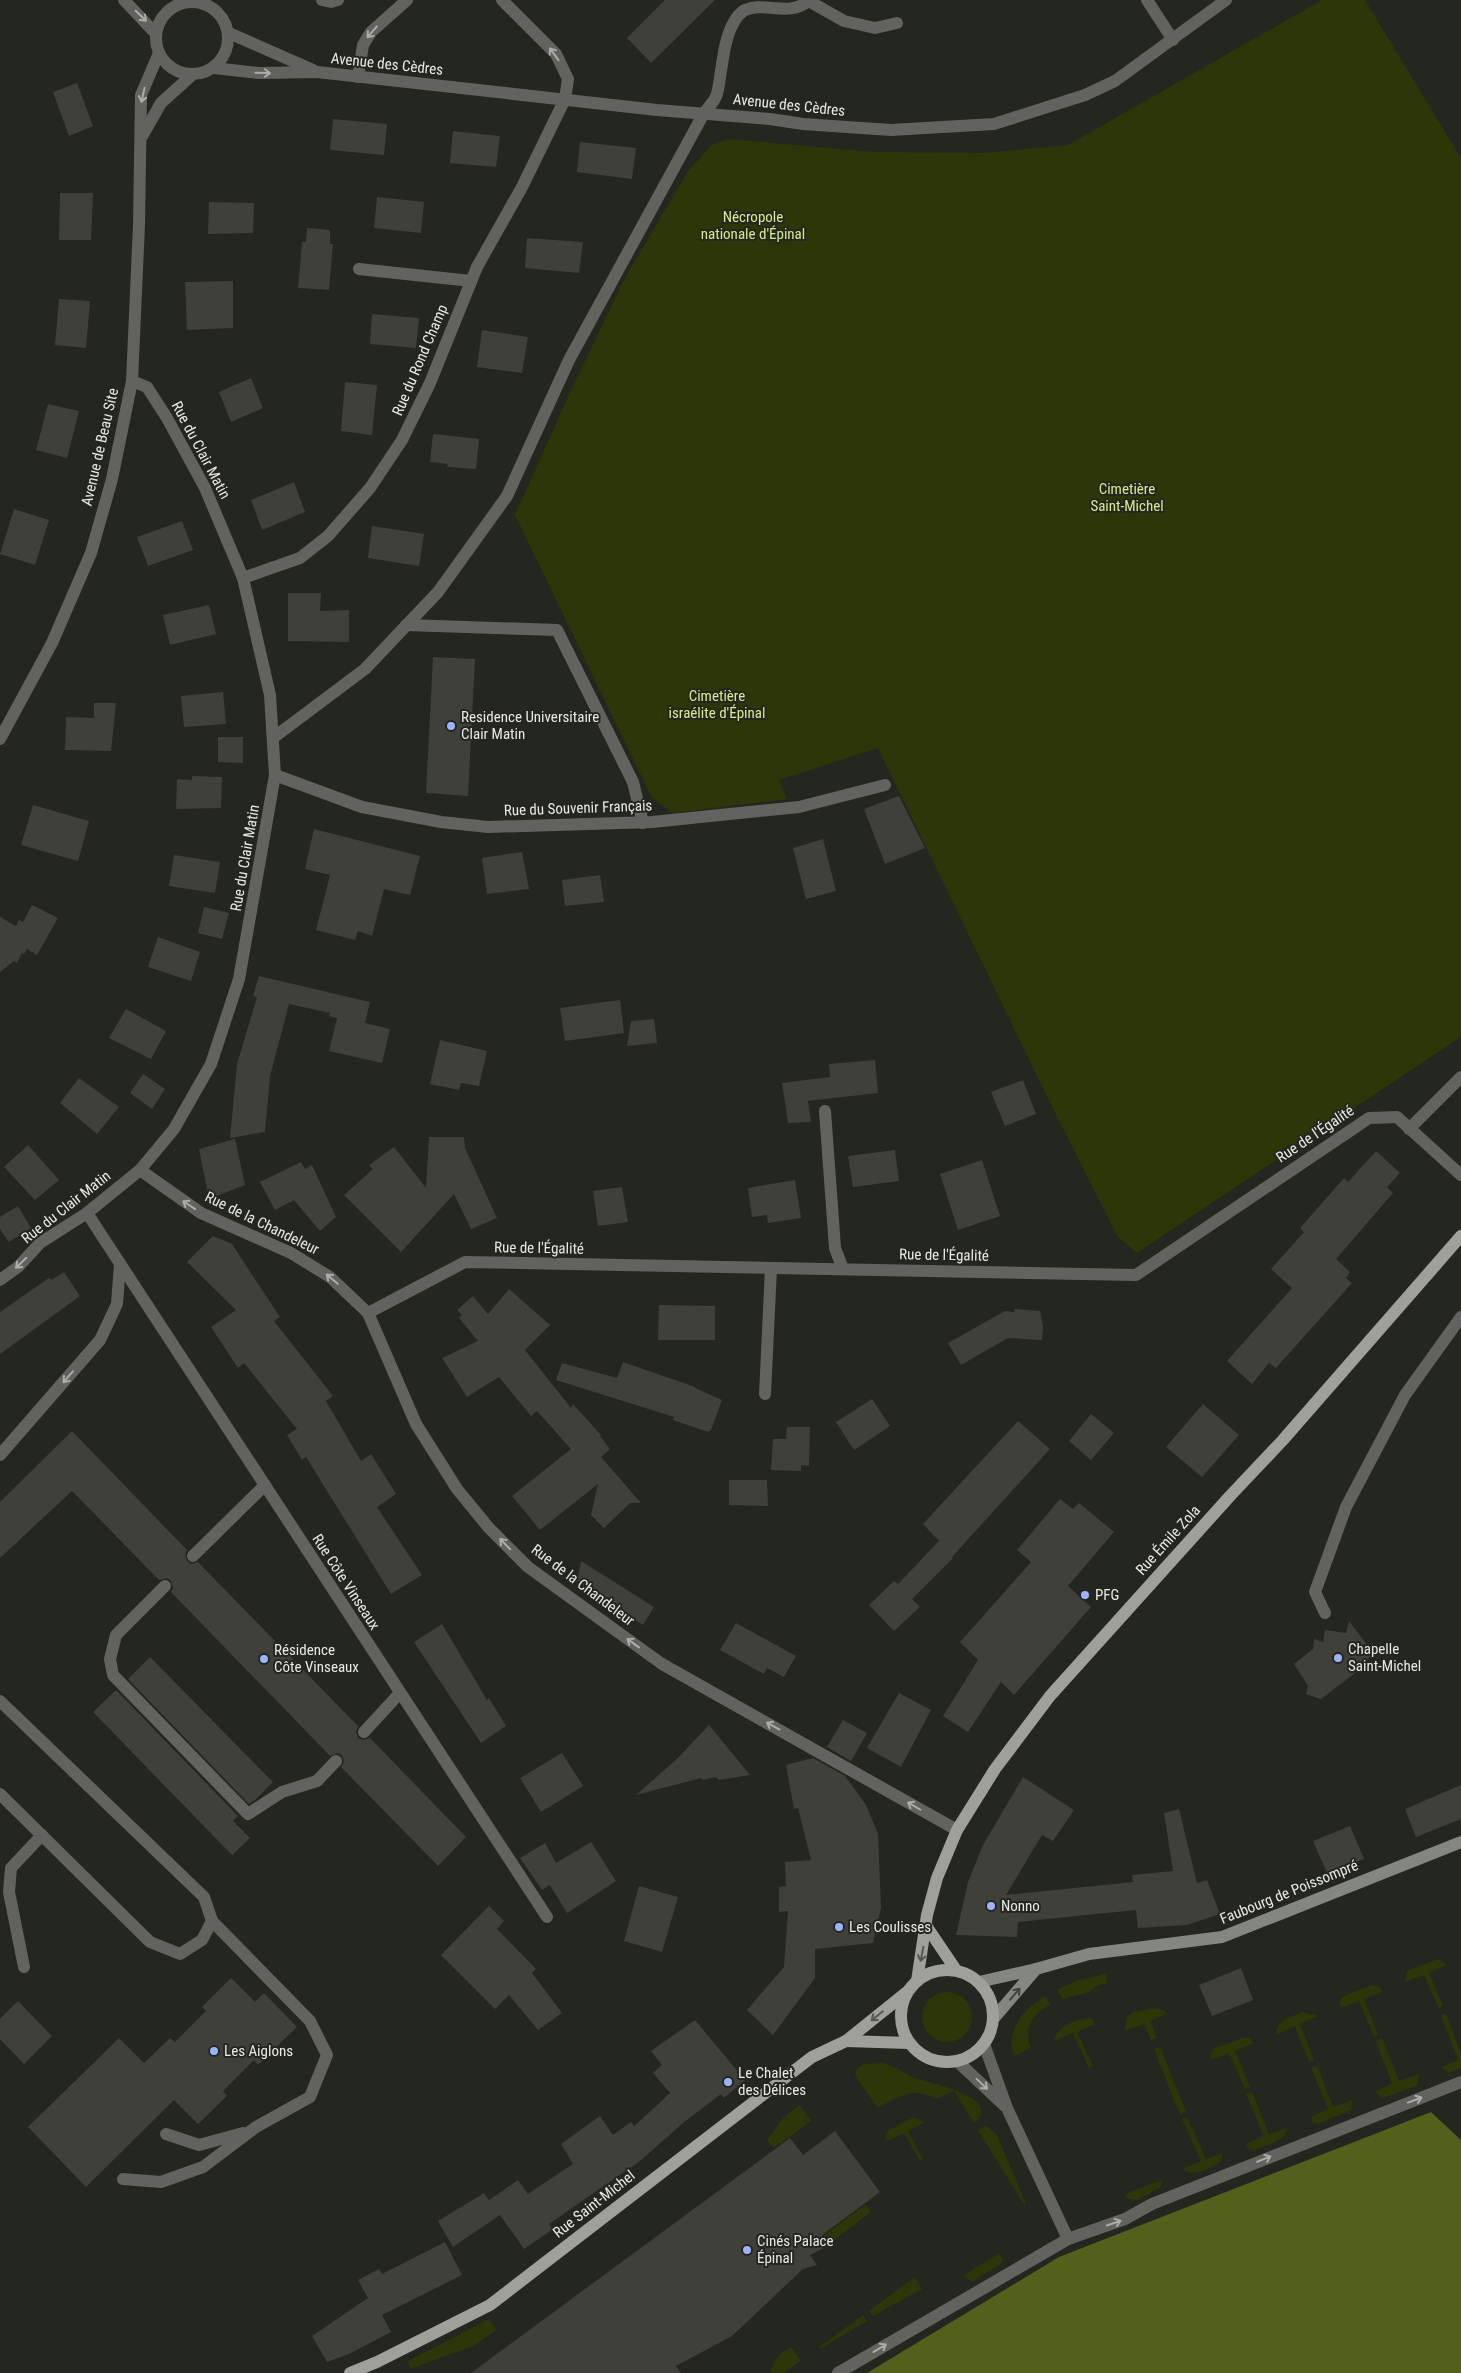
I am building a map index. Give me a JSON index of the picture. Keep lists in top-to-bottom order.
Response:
{
  "streets": {
    "main road": ["Rue Émile Zola", "Faubourg de Poissompré", "Rue Saint-Michel"],
    "street": [
      "Avenue des Cèdres",
      "Rue du Rond Champ",
      "Avenue de Beau Site",
      "Rue du Clair Matin",
      "Rue du Souvenir Français",
      "Rue de l'Égalité",
      "Rue de la Chandeleur",
      "Rue Côte Vinseaux"
    ]
  },
  "crossings": [
    ["Avenue des Cèdres", "Rue du Rond Champ"],
    ["Avenue des Cèdres", "Avenue de Beau Site"],
    ["Rue du Rond Champ", "Rue du Clair Matin"],
    ["Avenue de Beau Site", "Rue du Clair Matin"],
    ["Rue du Clair Matin", "Rue du Souvenir Français"],
    ["Rue du Clair Matin", "Rue de la Chandeleur"],
    ["Rue du Clair Matin", "Rue Côte Vinseaux"],
    ["Rue de l'Égalité", "Rue de la Chandeleur"],
    ["Rue de la Chandeleur", "Rue Émile Zola"],
    ["Rue Émile Zola", "Faubourg de Poissompré"],
    ["Rue Émile Zola", "Rue Saint-Michel"],
    ["Faubourg de Poissompré", "Rue Saint-Michel"]
  ],
  "one_way": ["Rue de la Chandeleur"],
  "parks": ["Nécropole nationale d'Épinal", "Cimetière Saint-Michel", "Cimetière israélite d'Épinal"],
  "places": [
    "Residence Universitaire Clair Matin",
    "PFG",
    "Chapelle Saint-Michel",
    "Résidence Côte Vinseaux",
    "Nonno",
    "Les Coulisses",
    "Les Aiglons",
    "Le Chalet des Délices",
    "Cinés Palace Épinal"
  ]
}
